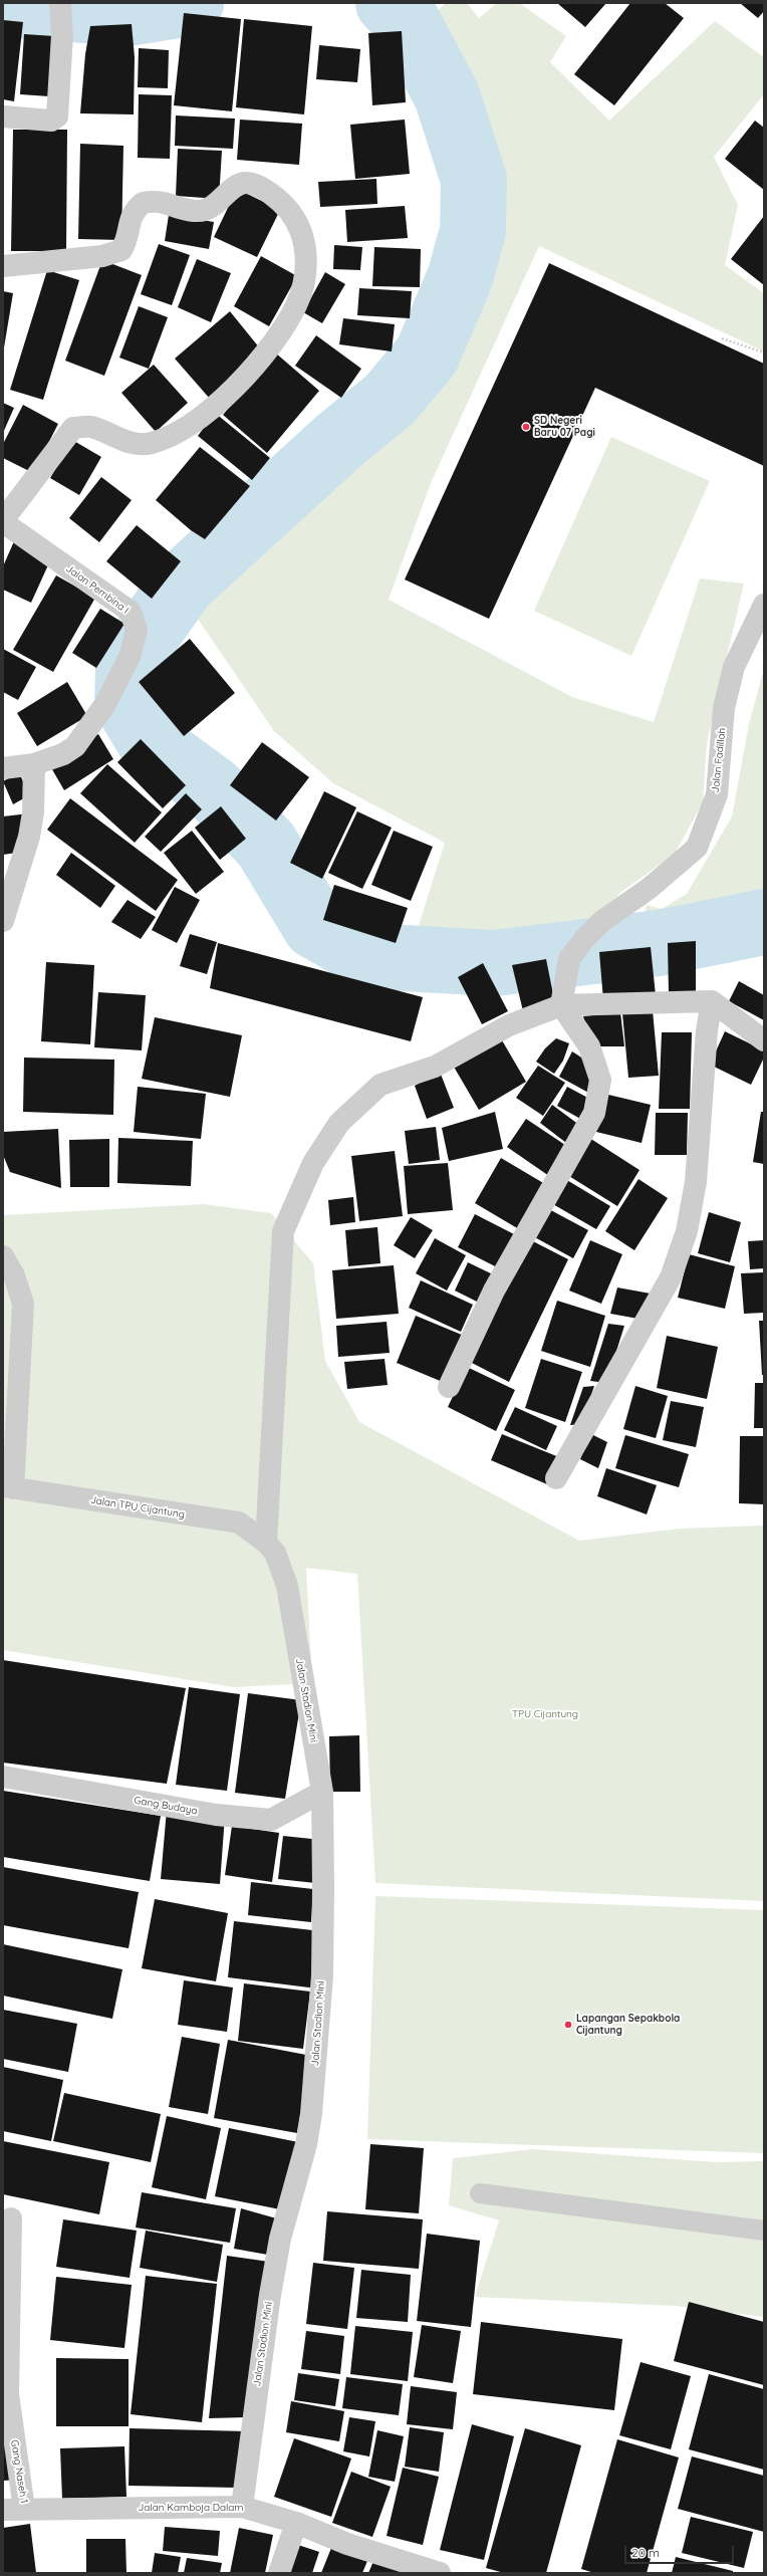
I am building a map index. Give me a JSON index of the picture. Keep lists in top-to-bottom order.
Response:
{
  "streets": {
    "street": [
      "Jalan Pembina I",
      "Jalan Fadillah",
      "Jalan TPU Cijantung",
      "Jalan Stadion Mini",
      "Gang Budaya",
      "Gang Naseh 1",
      "Jalan Kamboja Dalam"
    ]
  },
  "crossings": [
    ["Jalan TPU Cijantung", "Jalan Stadion Mini"],
    ["Jalan Stadion Mini", "Gang Budaya"],
    ["Jalan Stadion Mini", "Jalan Kamboja Dalam"],
    ["Gang Naseh 1", "Jalan Kamboja Dalam"]
  ],
  "parks": ["TPU Cijantung"],
  "places": ["SD Negeri Baru 07 Pagi", "Lapangan Sepakbola Cijantung"],
  "scale_bar": "20 m"
}
